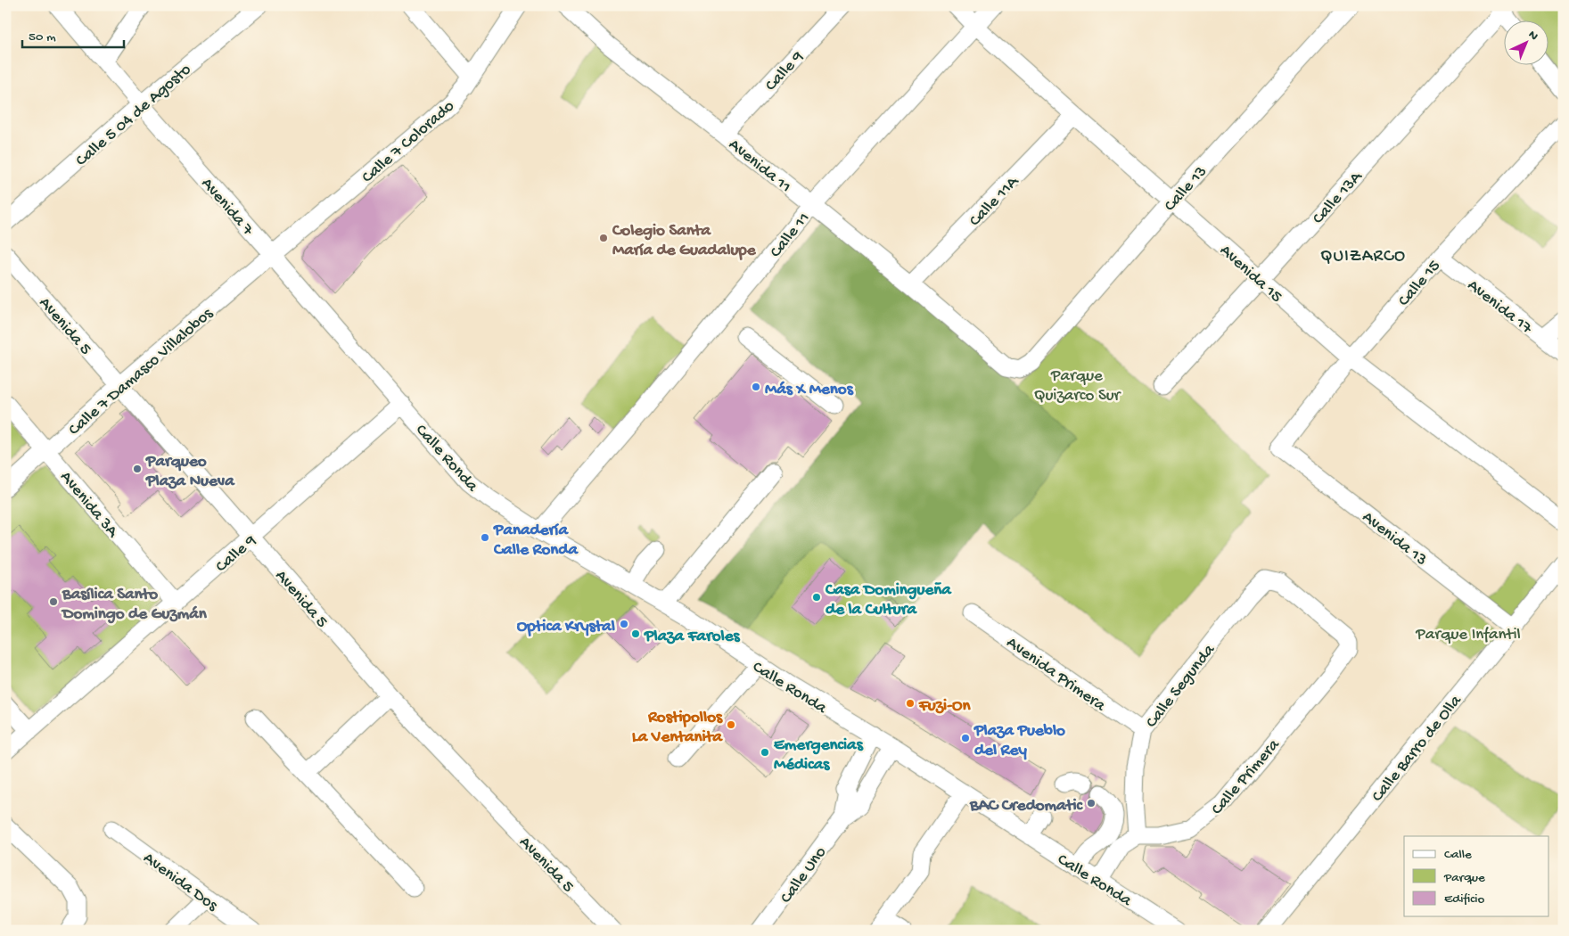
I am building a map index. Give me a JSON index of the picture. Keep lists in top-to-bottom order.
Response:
{
  "streets": {
    "street": [
      "Calle 9",
      "Calle 5 04 de Agosto",
      "Calle 7 Colorado",
      "Avenida 11",
      "Calle 13",
      "Calle 13A",
      "Calle 11A",
      "Avenida 7",
      "Calle 11",
      "Avenida 15",
      "Calle 15",
      "Avenida 17",
      "Avenida 5",
      "Calle 7 Damasco Villalobos",
      "Calle Ronda",
      "Avenida 3A",
      "Avenida 13",
      "Avenida Primera",
      "Calle Segunda",
      "Calle Barro de Olla",
      "Calle Primera",
      "Calle Uno",
      "Avenida Dos"
    ]
  },
  "crossings": [
    ["Calle 9", "Avenida 11"],
    ["Calle 9", "Avenida 7"],
    ["Calle 9", "Avenida 5"],
    ["Calle 9", "Calle Ronda"],
    ["Calle 9", "Avenida 3A"],
    ["Calle 5 04 de Agosto", "Avenida 7"],
    ["Calle 7 Colorado", "Avenida 7"],
    ["Calle 7 Colorado", "Calle 7 Damasco Villalobos"],
    ["Avenida 11", "Calle 13"],
    ["Avenida 11", "Calle 11A"],
    ["Avenida 11", "Calle 11"],
    ["Calle 13", "Avenida 15"],
    ["Calle 13A", "Avenida 15"],
    ["Calle 11A", "Avenida 15"],
    ["Avenida 7", "Calle 7 Damasco Villalobos"],
    ["Avenida 7", "Calle Ronda"],
    ["Calle 11", "Avenida 15"],
    ["Calle 11", "Calle Ronda"],
    ["Avenida 15", "Calle 15"],
    ["Calle 15", "Avenida 17"],
    ["Calle 15", "Avenida 13"],
    ["Avenida 5", "Calle 7 Damasco Villalobos"],
    ["Calle 7 Damasco Villalobos", "Avenida 3A"],
    ["Calle Ronda", "Calle Uno"],
    ["Avenida 13", "Calle Barro de Olla"],
    ["Avenida Primera", "Calle Segunda"],
    ["Calle Segunda", "Calle Primera"]
  ],
  "districts": ["QUIZARCO"],
  "parks": ["Parque Quizarco Sur", "Parque Infantil"],
  "places": [
    "Colegio Santa María de Guadalupe",
    "Más X Menos",
    "Parqueo Plaza Nueva",
    "Panadería Calle Ronda",
    "Casa Domingueña de la Cultura",
    "Basílica Santo Domingo de Guzmán",
    "Optica Krystal",
    "Plaza Faroles",
    "Fuzi-On",
    "Rostipollos La Ventanita",
    "Plaza Pueblo del Rey",
    "Emergencias Médicas",
    "BAC Credomatic"
  ],
  "legend": ["Calle", "Parque", "Edificio"],
  "scale_bar": "50 m",
  "north": "top right"
}
